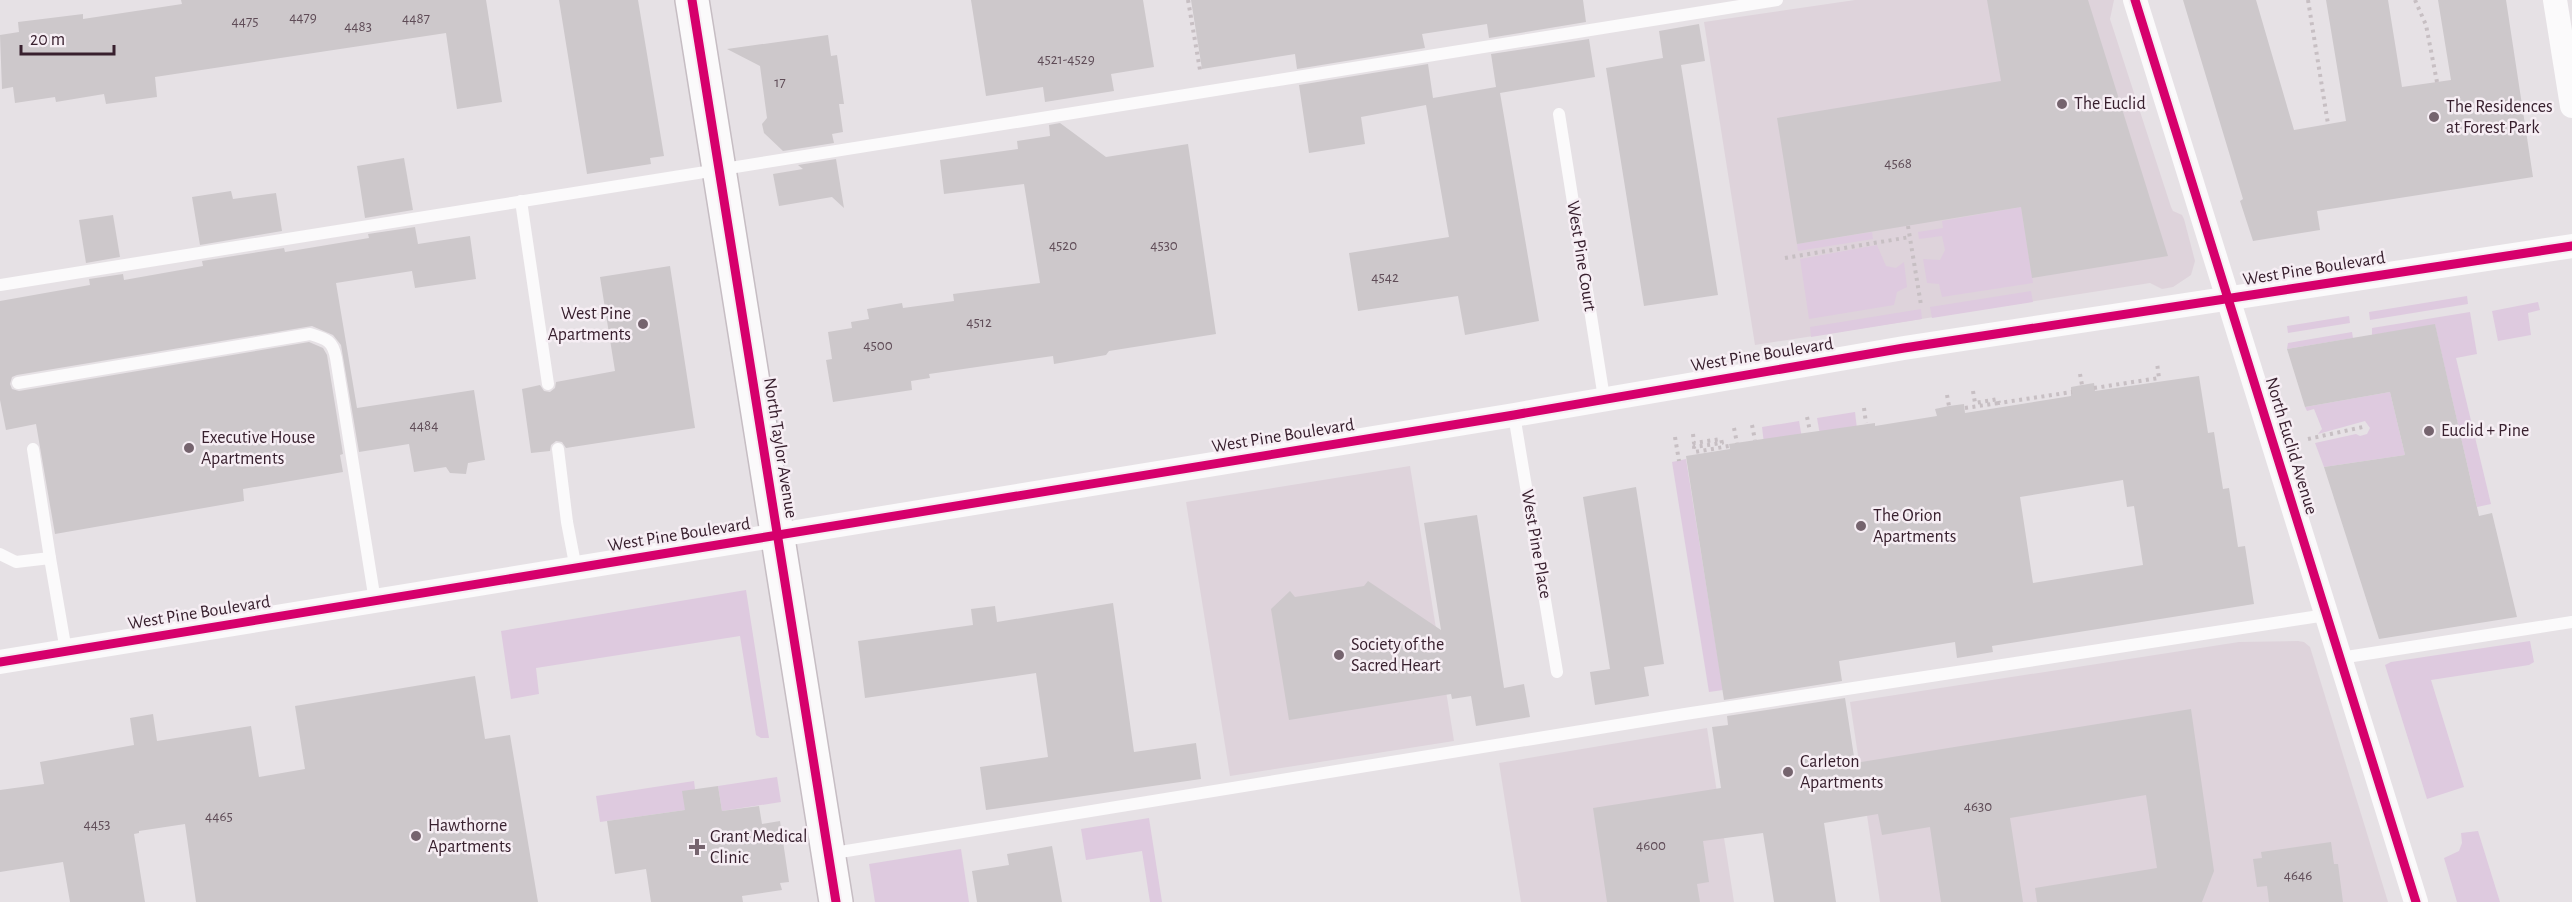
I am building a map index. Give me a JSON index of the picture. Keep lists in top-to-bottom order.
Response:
{
  "streets": {
    "street": ["West Pine Boulevard", "North Euclid Avenue", "North Taylor Avenue"],
    "lane": ["West Pine Court", "West Pine Place"]
  },
  "crossings": [
    ["West Pine Court", "West Pine Boulevard"],
    ["West Pine Boulevard", "North Euclid Avenue"],
    ["West Pine Boulevard", "North Taylor Avenue"],
    ["West Pine Boulevard", "West Pine Place"]
  ],
  "places": {
    "other": [
      "The Euclid",
      "The Residences at Forest Park",
      "West Pine Apartments",
      "Euclid + Pine",
      "Executive House Apartments",
      "The Orion Apartments",
      "Society of the Sacred Heart",
      "Carleton Apartments",
      "Hawthorne Apartments"
    ],
    "health": ["Grant Medical Clinic"]
  },
  "house_numbers": [
    "4479",
    "4487",
    "4475",
    "4483",
    "4521-4529",
    "17",
    "4568",
    "4520",
    "4530",
    "4542",
    "4512",
    "4500",
    "4484",
    "4630",
    "4465",
    "4453",
    "4600",
    "4646"
  ],
  "scale_bar": "20 m"
}
